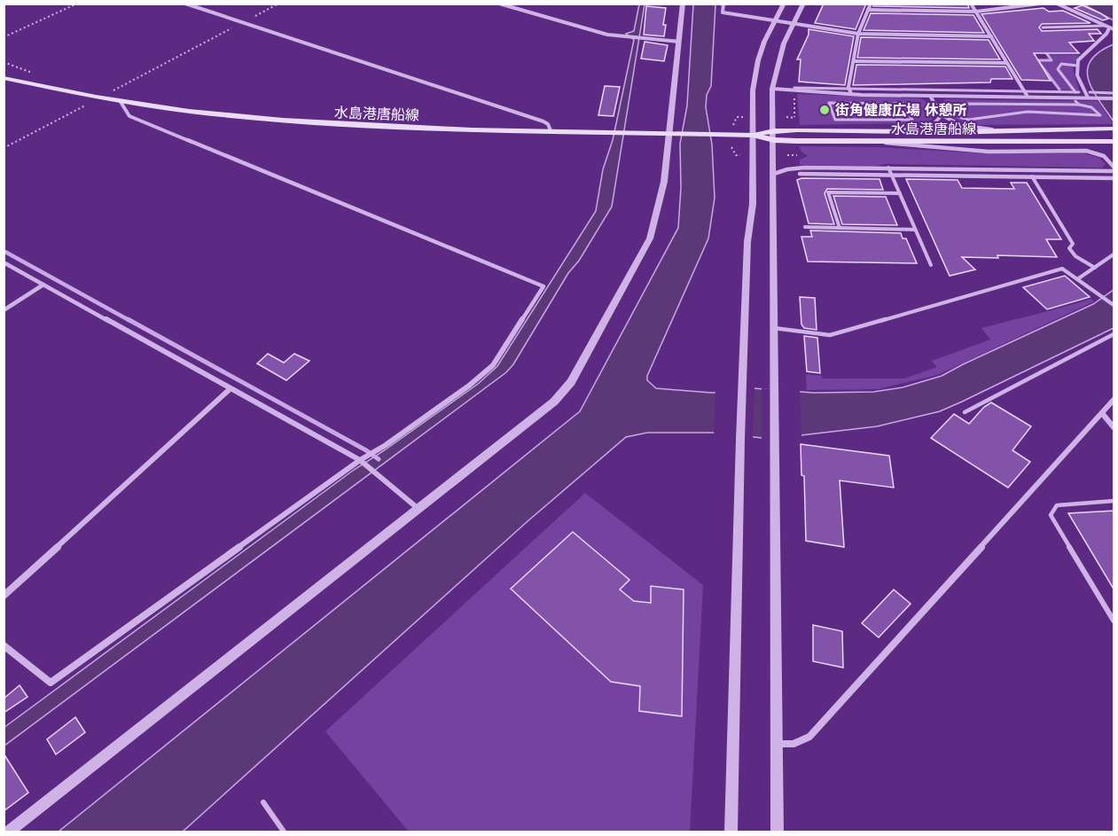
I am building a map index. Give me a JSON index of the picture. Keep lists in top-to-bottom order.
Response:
{
  "streets": {
    "main road": ["水島港唐船線"]
  },
  "places": ["街角健康広場 休憩所"]
}
